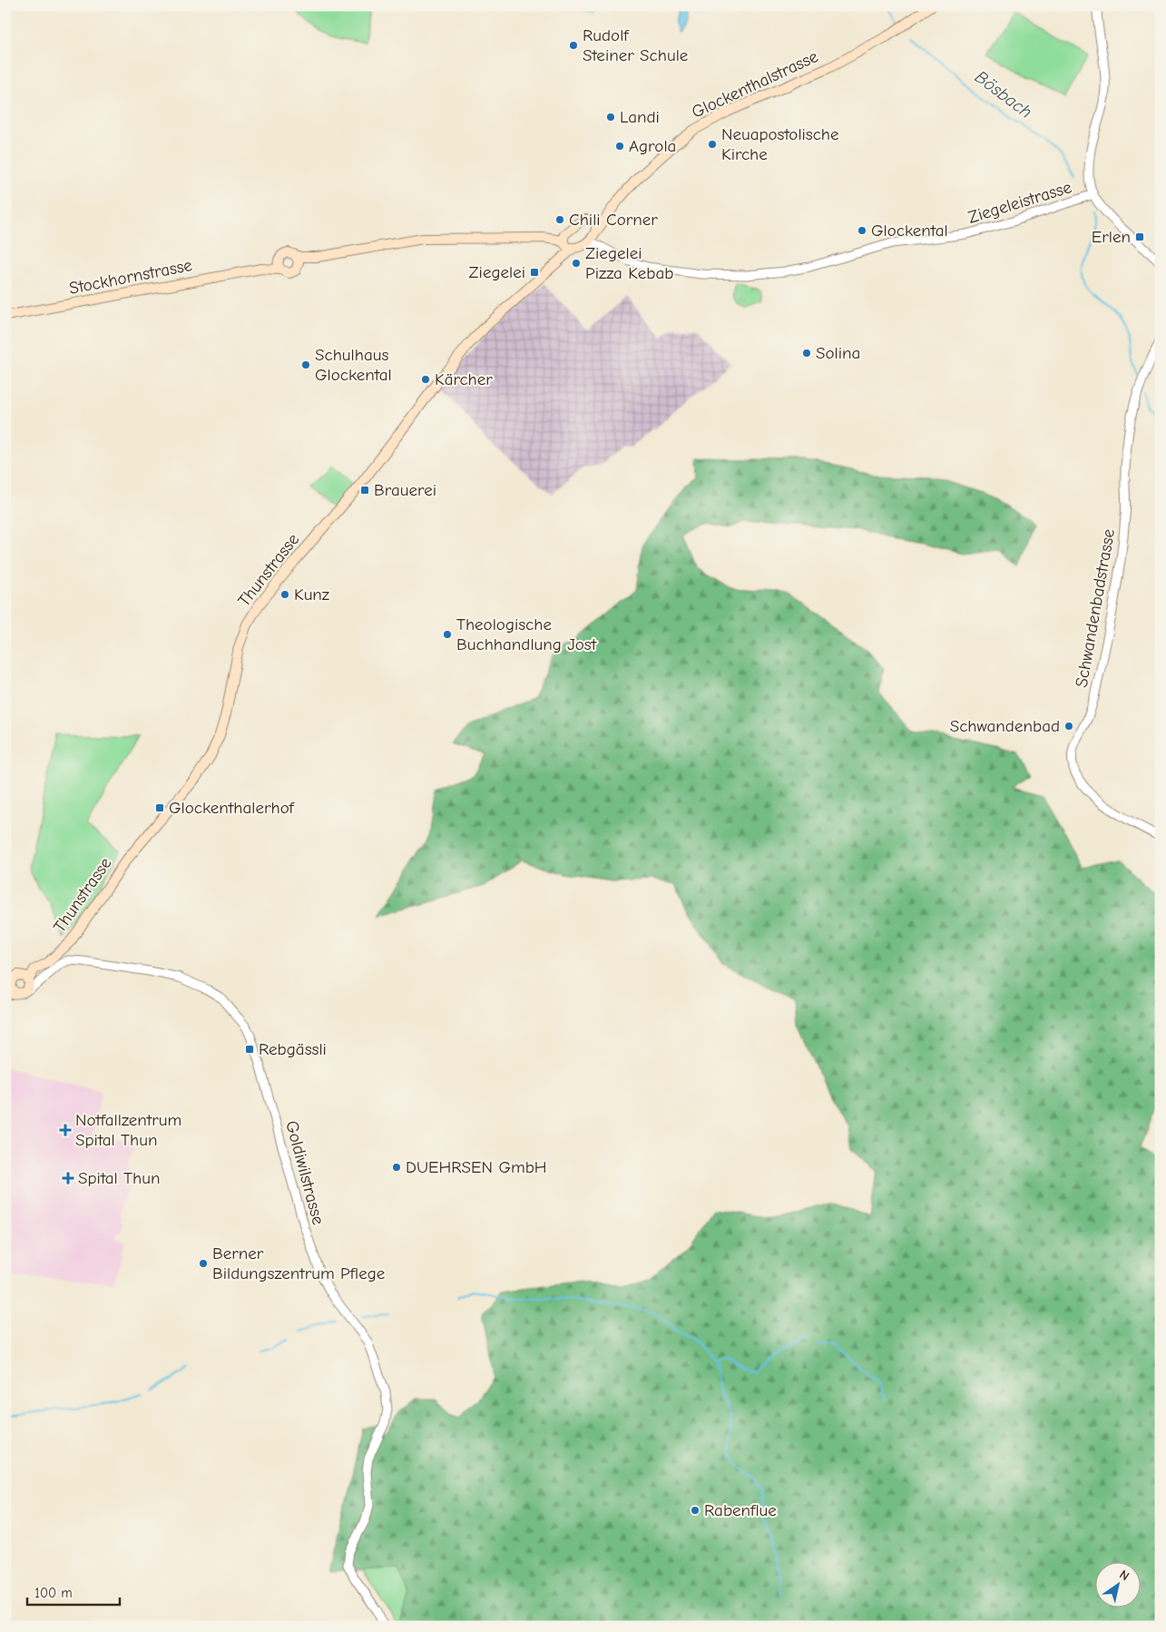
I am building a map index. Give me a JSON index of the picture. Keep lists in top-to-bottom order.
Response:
{
  "streets": {
    "main road": ["Glockenthalstrasse", "Stockhornstrasse", "Thunstrasse"],
    "street": ["Ziegeleistrasse", "Schwandenbadstrasse", "Goldiwilstrasse"]
  },
  "crossings": [
    ["Glockenthalstrasse", "Ziegeleistrasse"],
    ["Glockenthalstrasse", "Thunstrasse"],
    ["Thunstrasse", "Goldiwilstrasse"]
  ],
  "water": ["Bösbach"],
  "places": {
    "other": [
      "Rudolf Steiner Schule",
      "Landi",
      "Neuapostolische Kirche",
      "Agrola",
      "Chili Corner",
      "Glockental",
      "Ziegelei Pizza Kebab",
      "Solina",
      "Schulhaus Glockental",
      "Kärcher",
      "Kunz",
      "Theologische Buchhandlung Jost",
      "Schwandenbad",
      "DUEHRSEN GmbH",
      "Berner Bildungszentrum Pflege",
      "Rabenflue"
    ],
    "transit": [
      "Erlen",
      "Ziegelei",
      "Brauerei",
      "Glockenthalerhof",
      "Rebgässli"
    ],
    "health": ["Notfallzentrum Spital Thun", "Spital Thun"]
  },
  "scale_bar": "100 m",
  "north": "top right"
}
